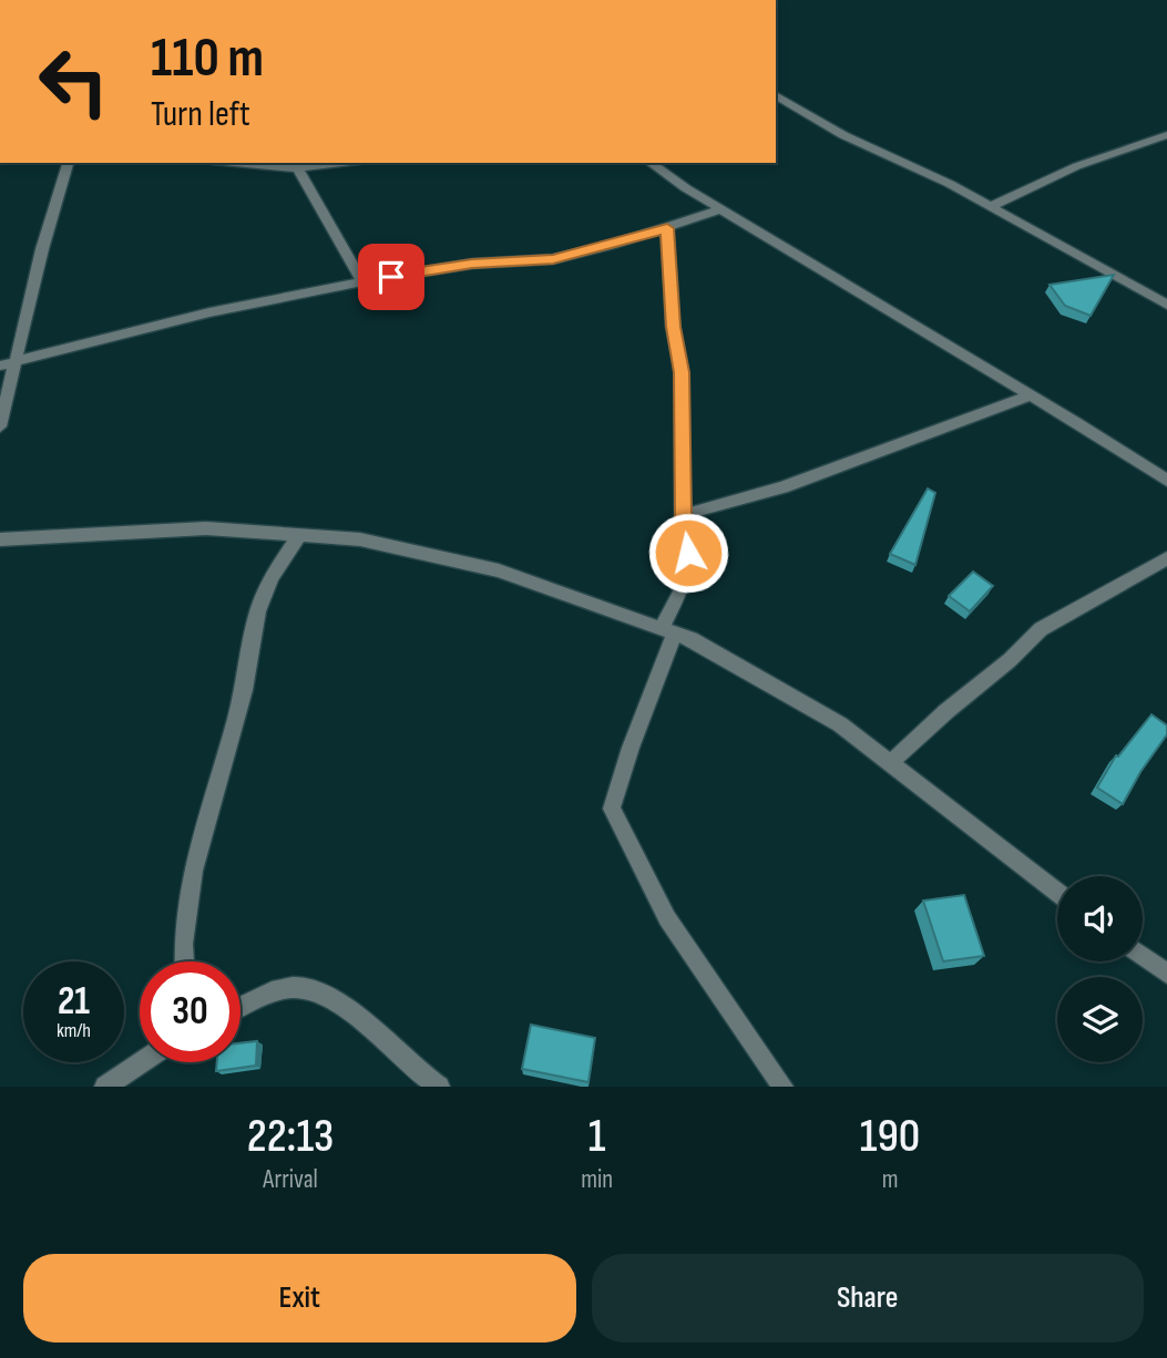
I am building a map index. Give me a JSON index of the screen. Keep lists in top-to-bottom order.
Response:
{
  "page": {
    "turn": ["110 m", "Turn left"],
    "speed": "21 km/h",
    "limit": "30",
    "eta": [
      "22:13",
      "Arrival",
      "1",
      "min",
      "190",
      "m"
    ],
    "buttons": ["Exit", "Share"]
  }
}
